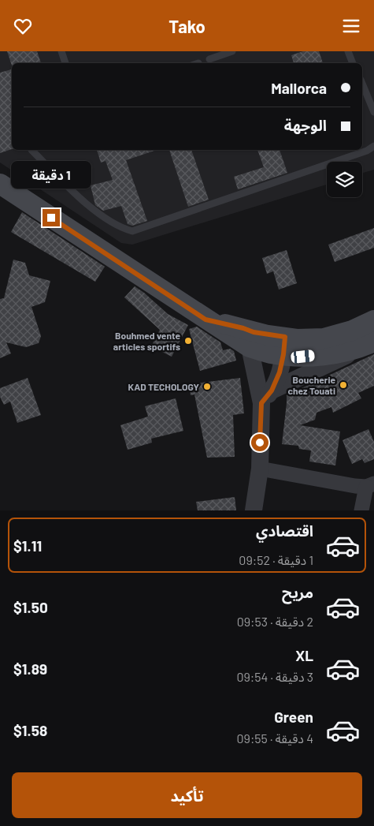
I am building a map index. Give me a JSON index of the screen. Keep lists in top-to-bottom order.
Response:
{
  "places": ["Bouhmed vente articles sportifs", "Boucherie chez Touati", "KAD TECHOLOGY"],
  "page": {
    "header": "Tako",
    "banner": ["Mallorca", "الوجهة"],
    "bubble": "1 دقيقة",
    "list": [
      {
        "name": "اقتصادي",
        "note": "1 دقيقة · 09:52",
        "value": "$1.11"
      },
      {
        "name": "مريح",
        "note": "2 دقيقة · 09:53",
        "value": "$1.50"
      },
      {
        "name": "XL",
        "note": "3 دقيقة · 09:54",
        "value": "$1.89"
      },
      {
        "name": "Green",
        "note": "4 دقيقة · 09:55",
        "value": "$1.58"
      }
    ],
    "buttons": "تأكيد"
  }
}
